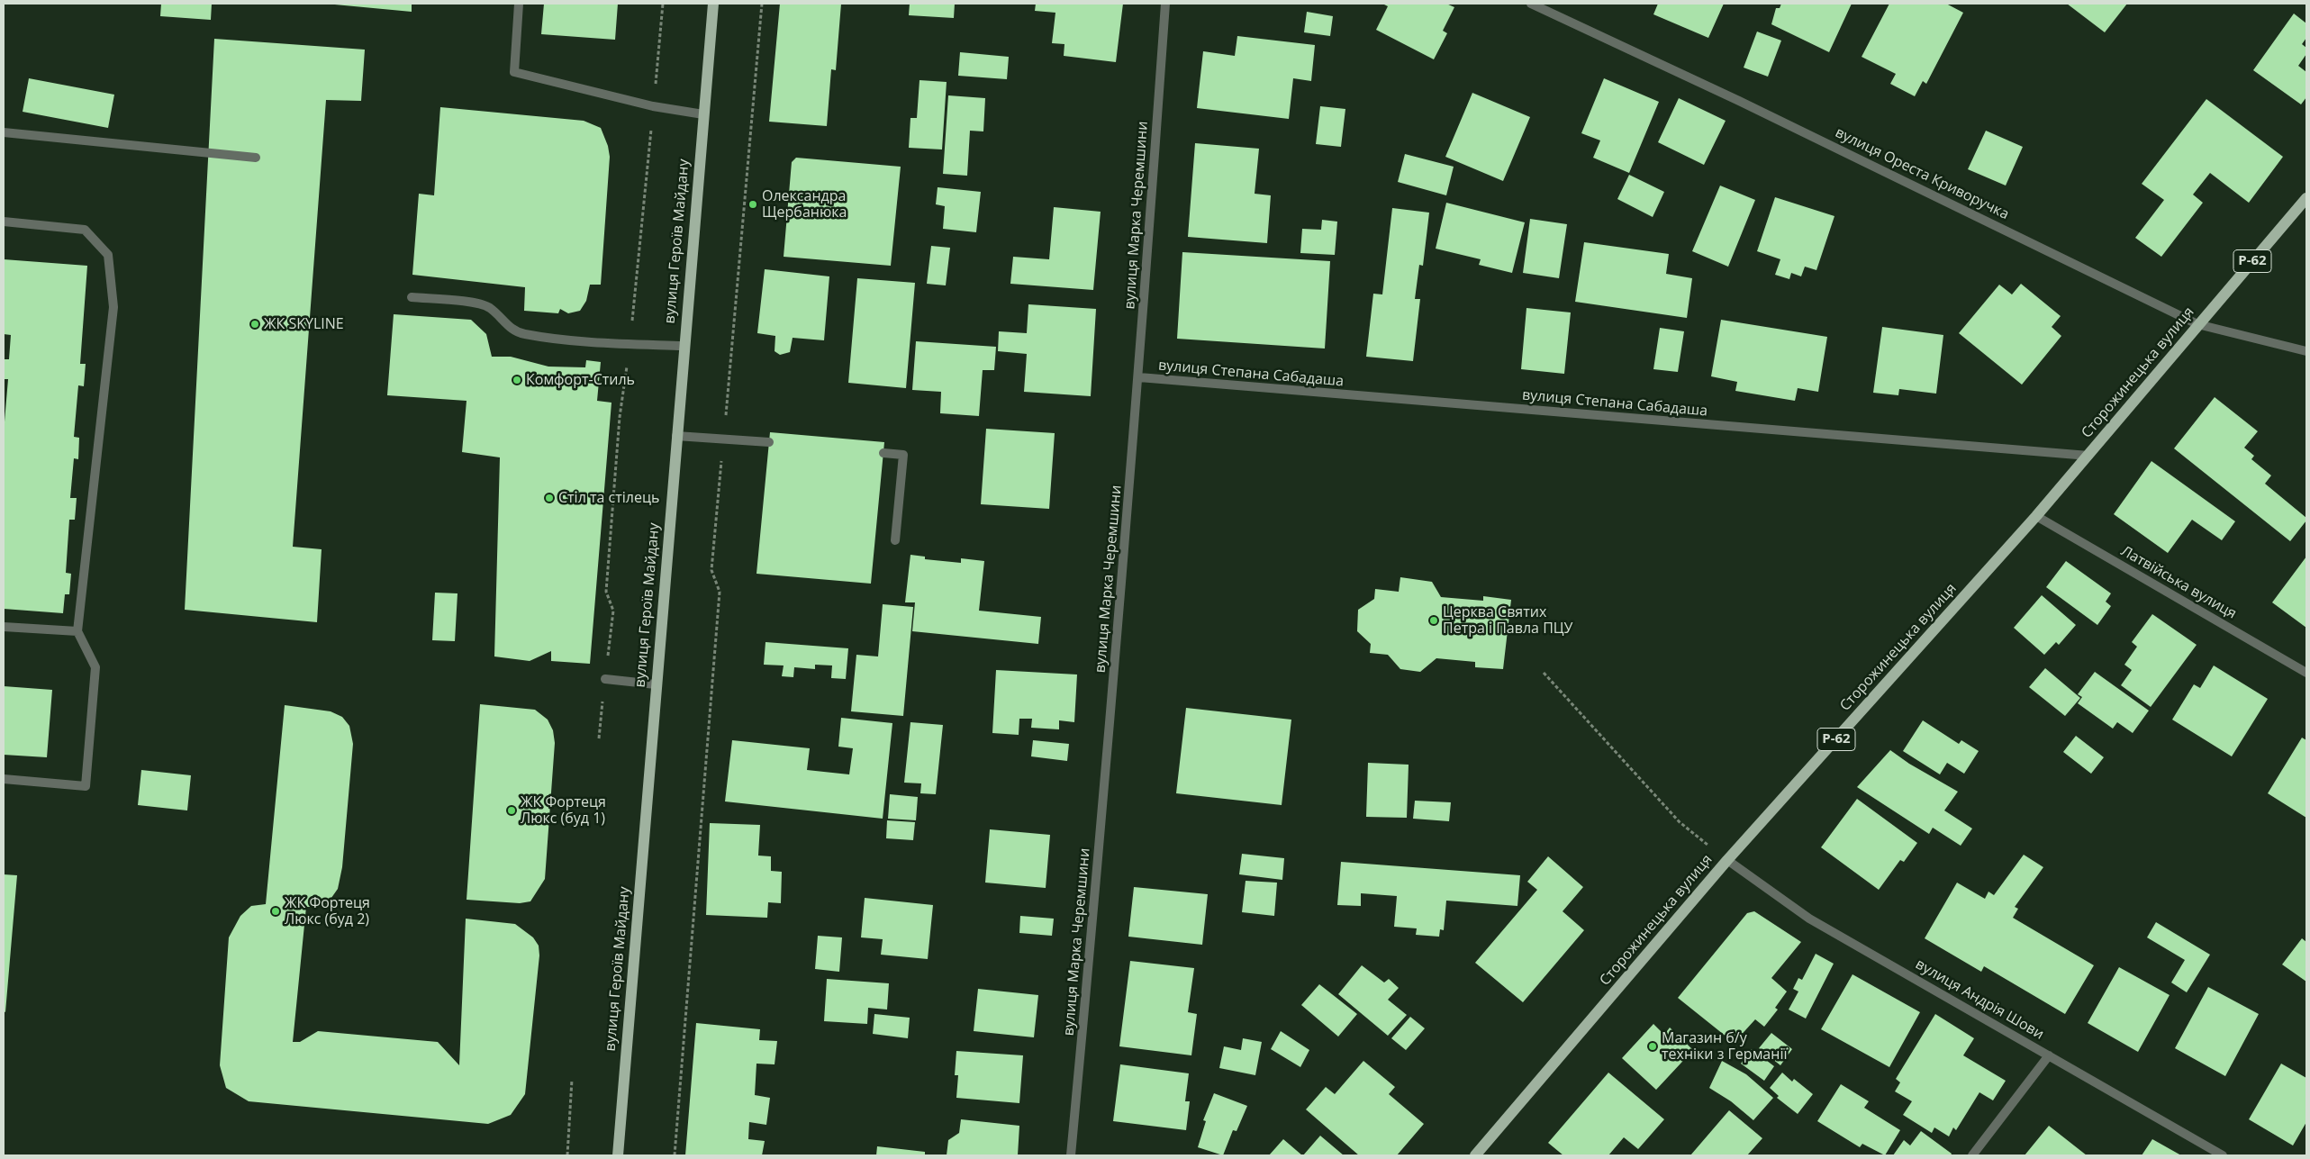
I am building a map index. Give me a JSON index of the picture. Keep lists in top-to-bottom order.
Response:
{
  "streets": {
    "main road": ["вулиця Героїв Майдану", "Р-62", "Сторожинецька вулиця"],
    "street": [
      "вулиця Ореста Криворучка",
      "вулиця Марка Черемшини",
      "вулиця Степана Сабадаша",
      "Латвійська вулиця",
      "вулиця Андрія Шови"
    ]
  },
  "crossings": [
    ["вулиця Ореста Криворучка", "Сторожинецька вулиця"],
    ["вулиця Марка Черемшини", "вулиця Степана Сабадаша"],
    ["Сторожинецька вулиця", "вулиця Степана Сабадаша"],
    ["Сторожинецька вулиця", "Латвійська вулиця"],
    ["Сторожинецька вулиця", "вулиця Андрія Шови"]
  ],
  "places": [
    "Олександра Щербанюка",
    "ЖК SKYLINE",
    "Комфорт-Стиль",
    "Стіл та стілець",
    "Церква Святих Петра і Павла ПЦУ",
    "ЖК Фортеця Люкс (буд 1)",
    "ЖК Фортеця Люкс (буд 2)",
    "Магазин б/у техніки з Германії"
  ]
}
